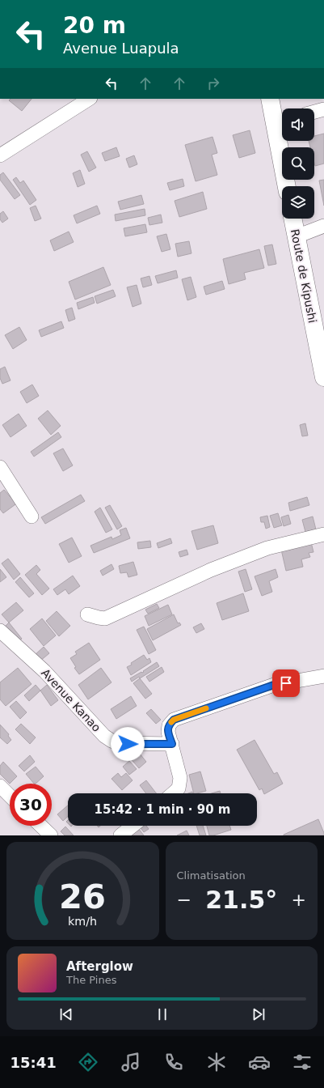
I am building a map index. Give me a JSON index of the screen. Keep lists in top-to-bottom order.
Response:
{
  "streets": {
    "main road": ["Route de Kipushi"],
    "street": ["Avenue Kanao"]
  },
  "page": {
    "turn": ["20 m", "Avenue Luapula"],
    "limit": "30",
    "trip": "15:42 · 1 min · 90 m",
    "tile": "Climatisation",
    "heat": ["−", "21.5°", "+"],
    "song": ["Afterglow", "The Pines"],
    "tabs": "15:41",
    "gauge": ["26", "km/h"]
  }
}
